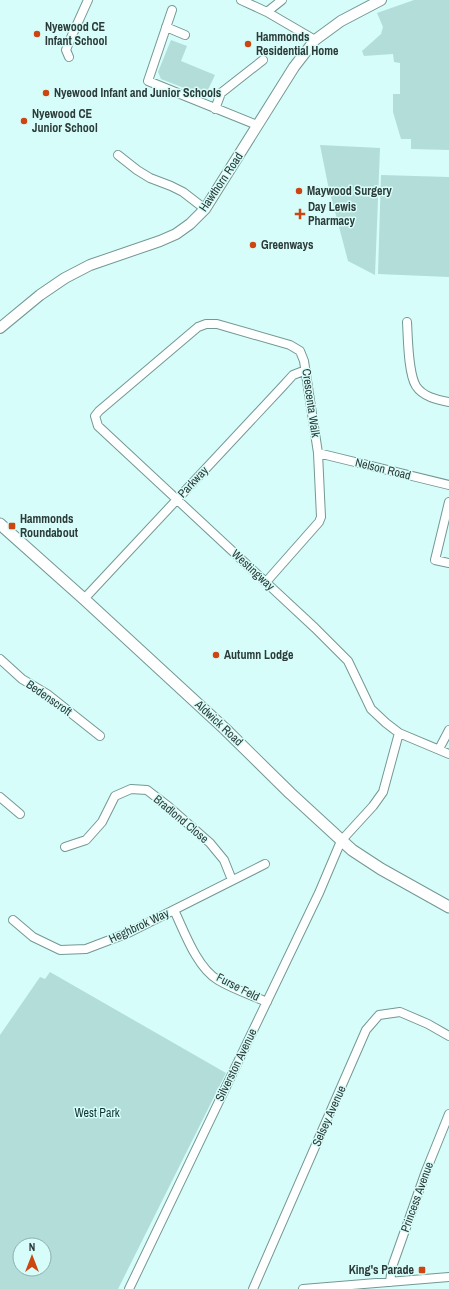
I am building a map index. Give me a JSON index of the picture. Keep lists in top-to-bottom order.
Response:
{
  "streets": {
    "main road": ["Aldwick Road"],
    "street": [
      "Hawthorn Road",
      "Crescenta Walk",
      "Nelson Road",
      "Parkway",
      "Westingway",
      "Bedenscroft",
      "Bradlond Close",
      "Heghbrok Way",
      "Furse Feld",
      "Silverston Avenue",
      "Selsey Avenue",
      "Princess Avenue"
    ]
  },
  "crossings": [
    ["Crescenta Walk", "Nelson Road"],
    ["Crescenta Walk", "Parkway"],
    ["Crescenta Walk", "Westingway"],
    ["Parkway", "Westingway"],
    ["Parkway", "Aldwick Road"],
    ["Westingway", "Silverston Avenue"],
    ["Aldwick Road", "Silverston Avenue"],
    ["Bradlond Close", "Heghbrok Way"],
    ["Heghbrok Way", "Furse Feld"],
    ["Furse Feld", "Silverston Avenue"]
  ],
  "parks": ["West Park"],
  "places": {
    "other": [
      "Nyewood CE Infant School",
      "Hammonds Residential Home",
      "Nyewood Infant and Junior Schools",
      "Nyewood CE Junior School",
      "Maywood Surgery",
      "Greenways",
      "Autumn Lodge"
    ],
    "health": ["Day Lewis Pharmacy"],
    "transit": ["Hammonds Roundabout", "King's Parade"]
  },
  "north": "top"
}
